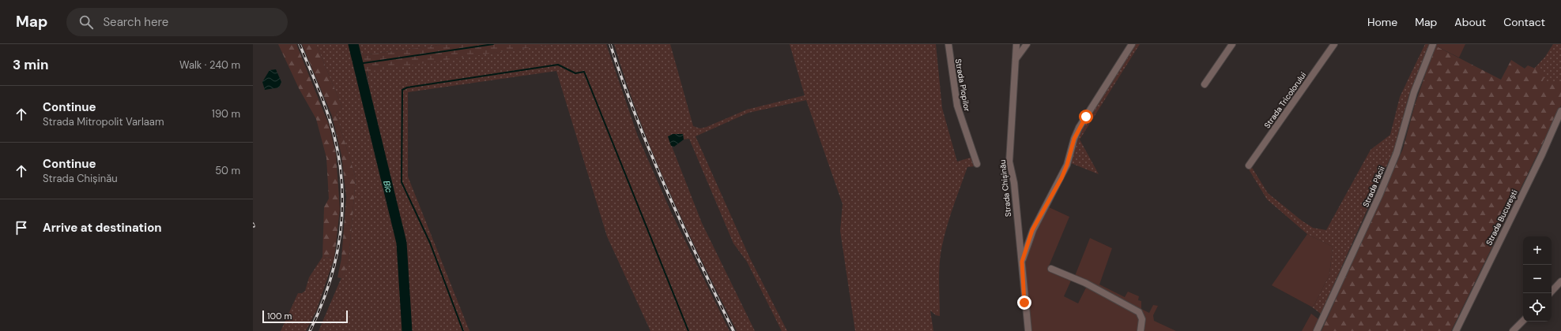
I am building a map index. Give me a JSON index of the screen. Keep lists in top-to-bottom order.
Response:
{
  "streets": {
    "street": [
      "Strada Plopilor",
      "Strada Tricolorului",
      "Strada Păcii",
      "Strada Chișinău",
      "Strada București"
    ]
  },
  "water": ["Bîc"],
  "scale_bar": "100 m",
  "page": {
    "header": "Map",
    "search": "Search here",
    "nav": [
      "Home",
      "Map",
      "About",
      "Contact"
    ],
    "heading": ["3 min", "Walk · 240 m"],
    "list": [
      ["Continue", "Strada Mitropolit Varlaam", "190 m"],
      ["Continue", "Strada Chișinău", "50 m"],
      "Arrive at destination"
    ],
    "map_buttons": ["+", "−"],
    "scale": "100 m"
  }
}
